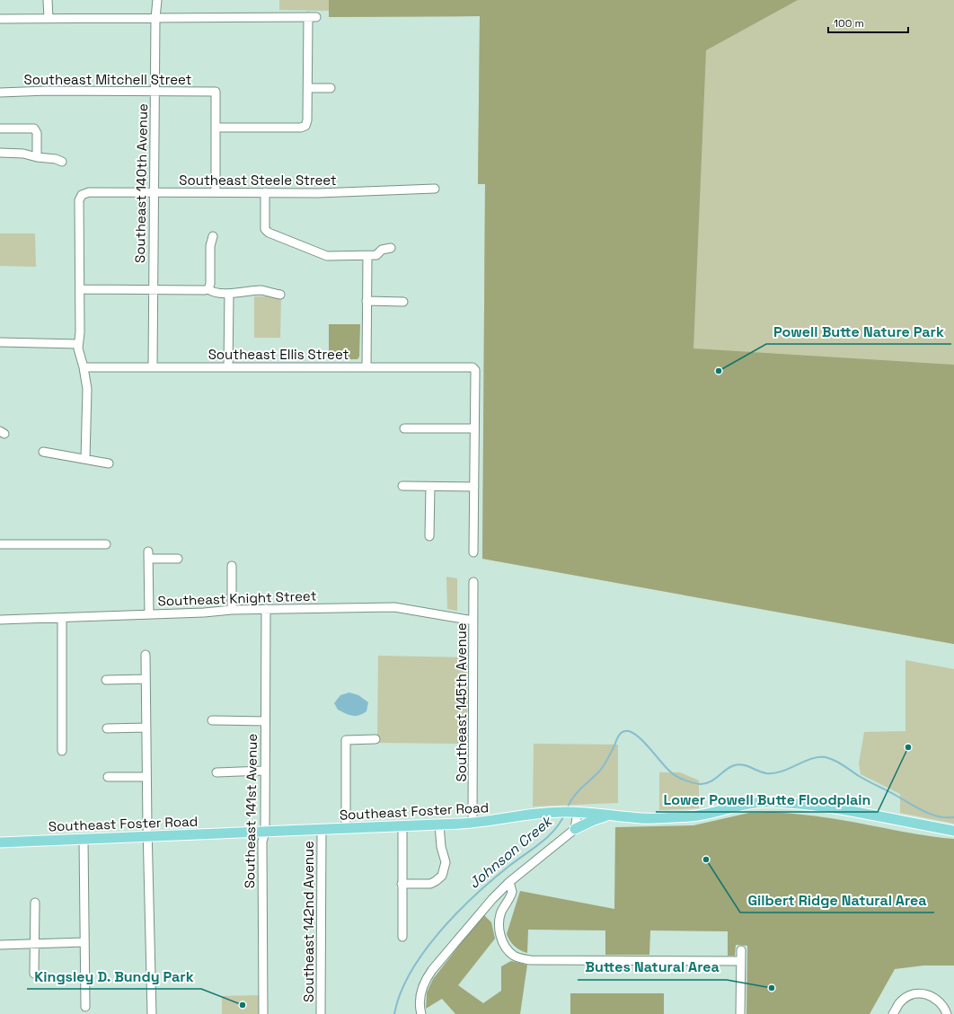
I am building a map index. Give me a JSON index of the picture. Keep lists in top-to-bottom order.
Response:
{
  "streets": {
    "main road": ["Southeast Foster Road"],
    "street": [
      "Southeast Mitchell Street",
      "Southeast Steele Street",
      "Southeast 140th Avenue",
      "Southeast Ellis Street",
      "Southeast Knight Street",
      "Southeast 145th Avenue",
      "Southeast 141st Avenue",
      "Southeast 142nd Avenue"
    ]
  },
  "crossings": [
    ["Southeast Mitchell Street", "Southeast 140th Avenue"],
    ["Southeast Steele Street", "Southeast 140th Avenue"],
    ["Southeast 140th Avenue", "Southeast Ellis Street"],
    ["Southeast Knight Street", "Southeast 145th Avenue"],
    ["Southeast Knight Street", "Southeast 141st Avenue"],
    ["Southeast 145th Avenue", "Southeast Foster Road"],
    ["Southeast 141st Avenue", "Southeast Foster Road"],
    ["Southeast Foster Road", "Southeast 142nd Avenue"]
  ],
  "water": ["Johnson Creek"],
  "places": [
    "Powell Butte Nature Park",
    "Lower Powell Butte Floodplain",
    "Gilbert Ridge Natural Area",
    "Buttes Natural Area",
    "Kingsley D. Bundy Park"
  ],
  "scale_bar": "100 m"
}
